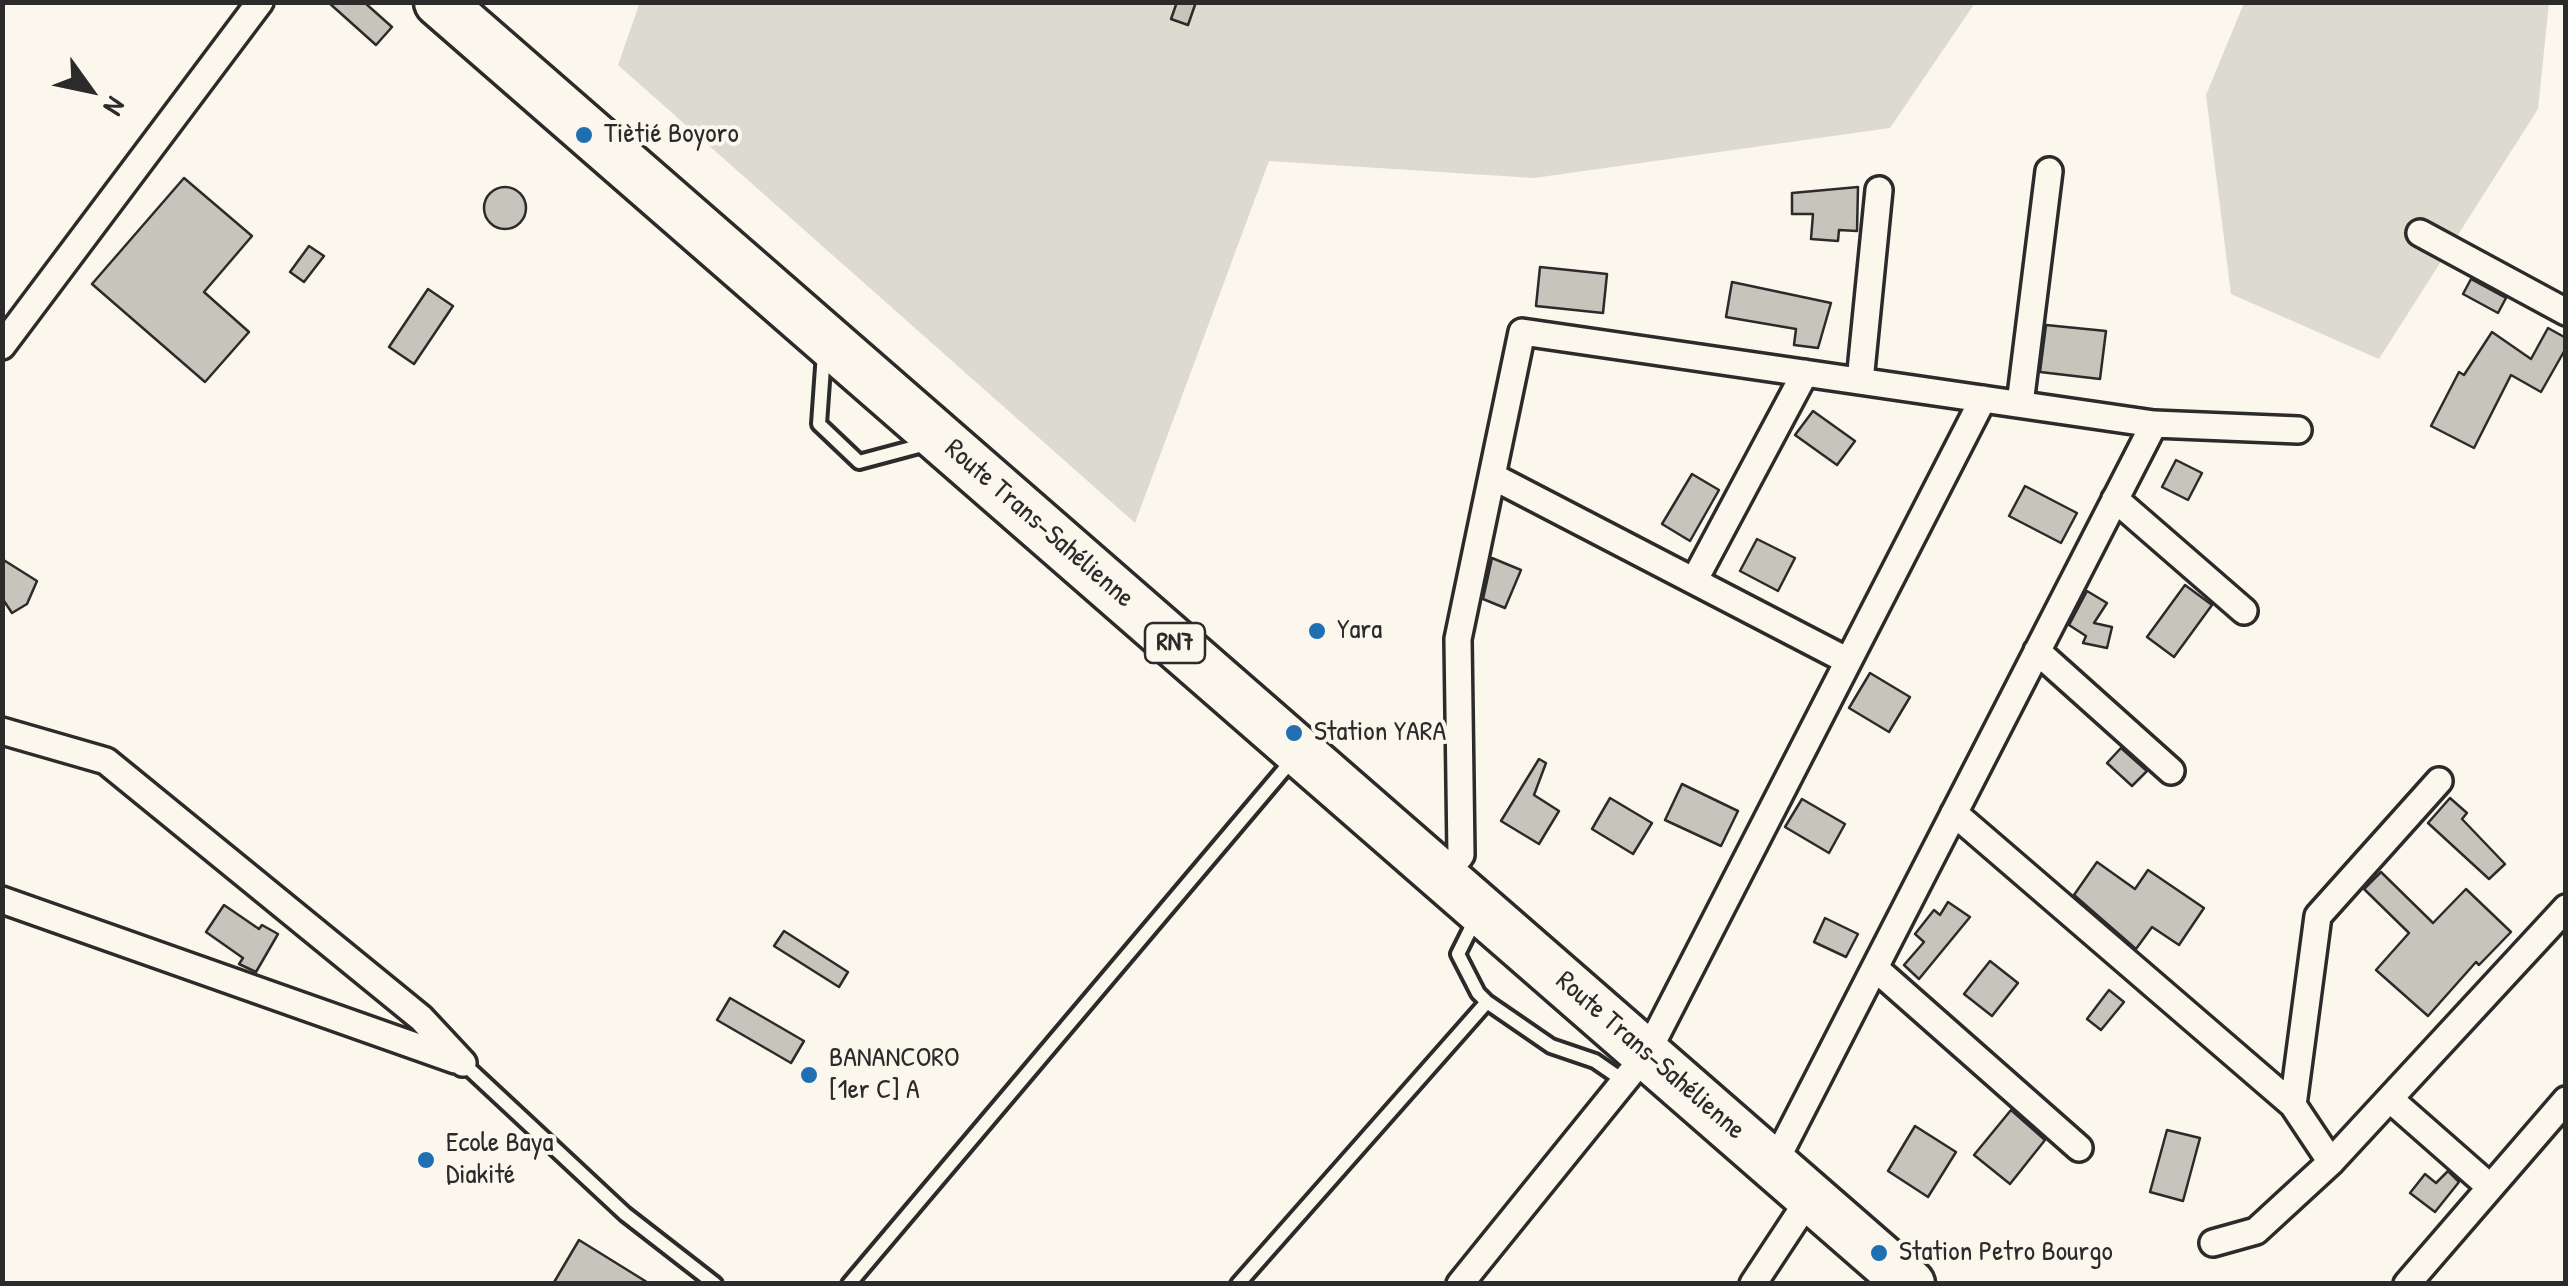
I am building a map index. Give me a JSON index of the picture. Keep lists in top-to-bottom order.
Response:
{
  "streets": {
    "highway": ["Route Trans-Sahélienne", "RN7"]
  },
  "places": [
    "Tiètié Boyoro",
    "Yara",
    "Station YARA",
    "BANANCORO [1er C] A",
    "Ecole Baya Diakité",
    "Station Petro Bourgo"
  ],
  "north": "bottom right"
}
